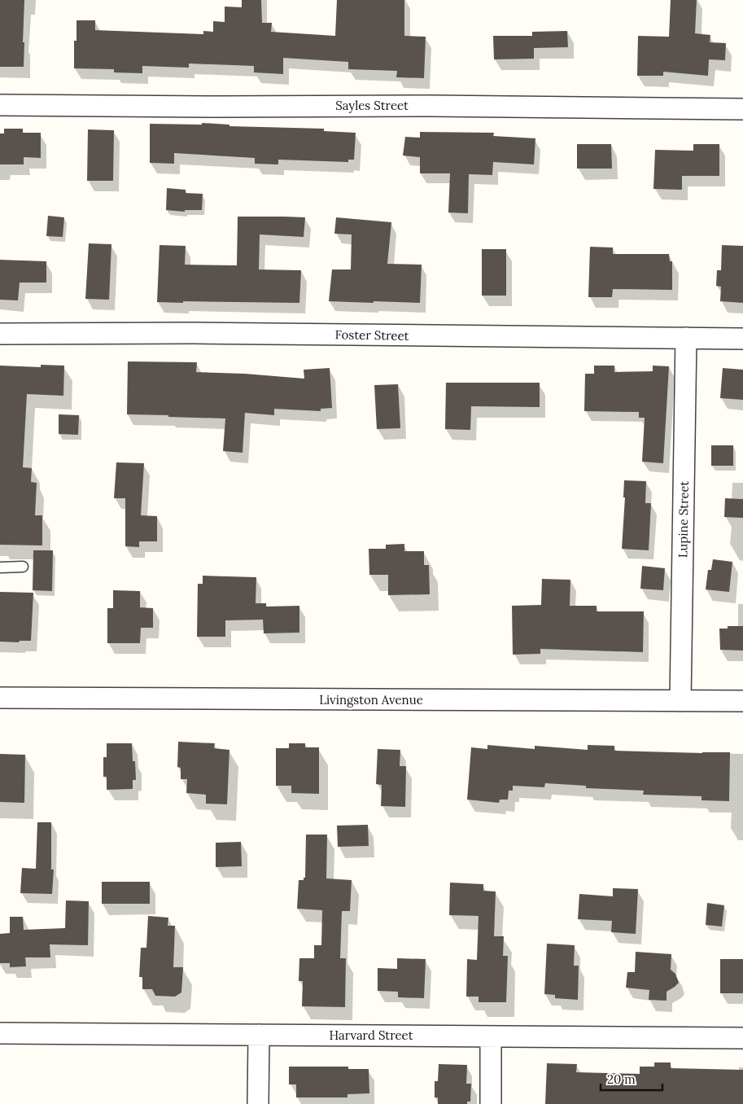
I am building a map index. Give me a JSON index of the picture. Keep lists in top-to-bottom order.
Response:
{
  "streets": {
    "street": [
      "Sayles Street",
      "Foster Street",
      "Lupine Street",
      "Livingston Avenue",
      "Harvard Street"
    ]
  },
  "crossings": [
    ["Foster Street", "Lupine Street"],
    ["Lupine Street", "Livingston Avenue"]
  ],
  "scale_bar": "20 m"
}
